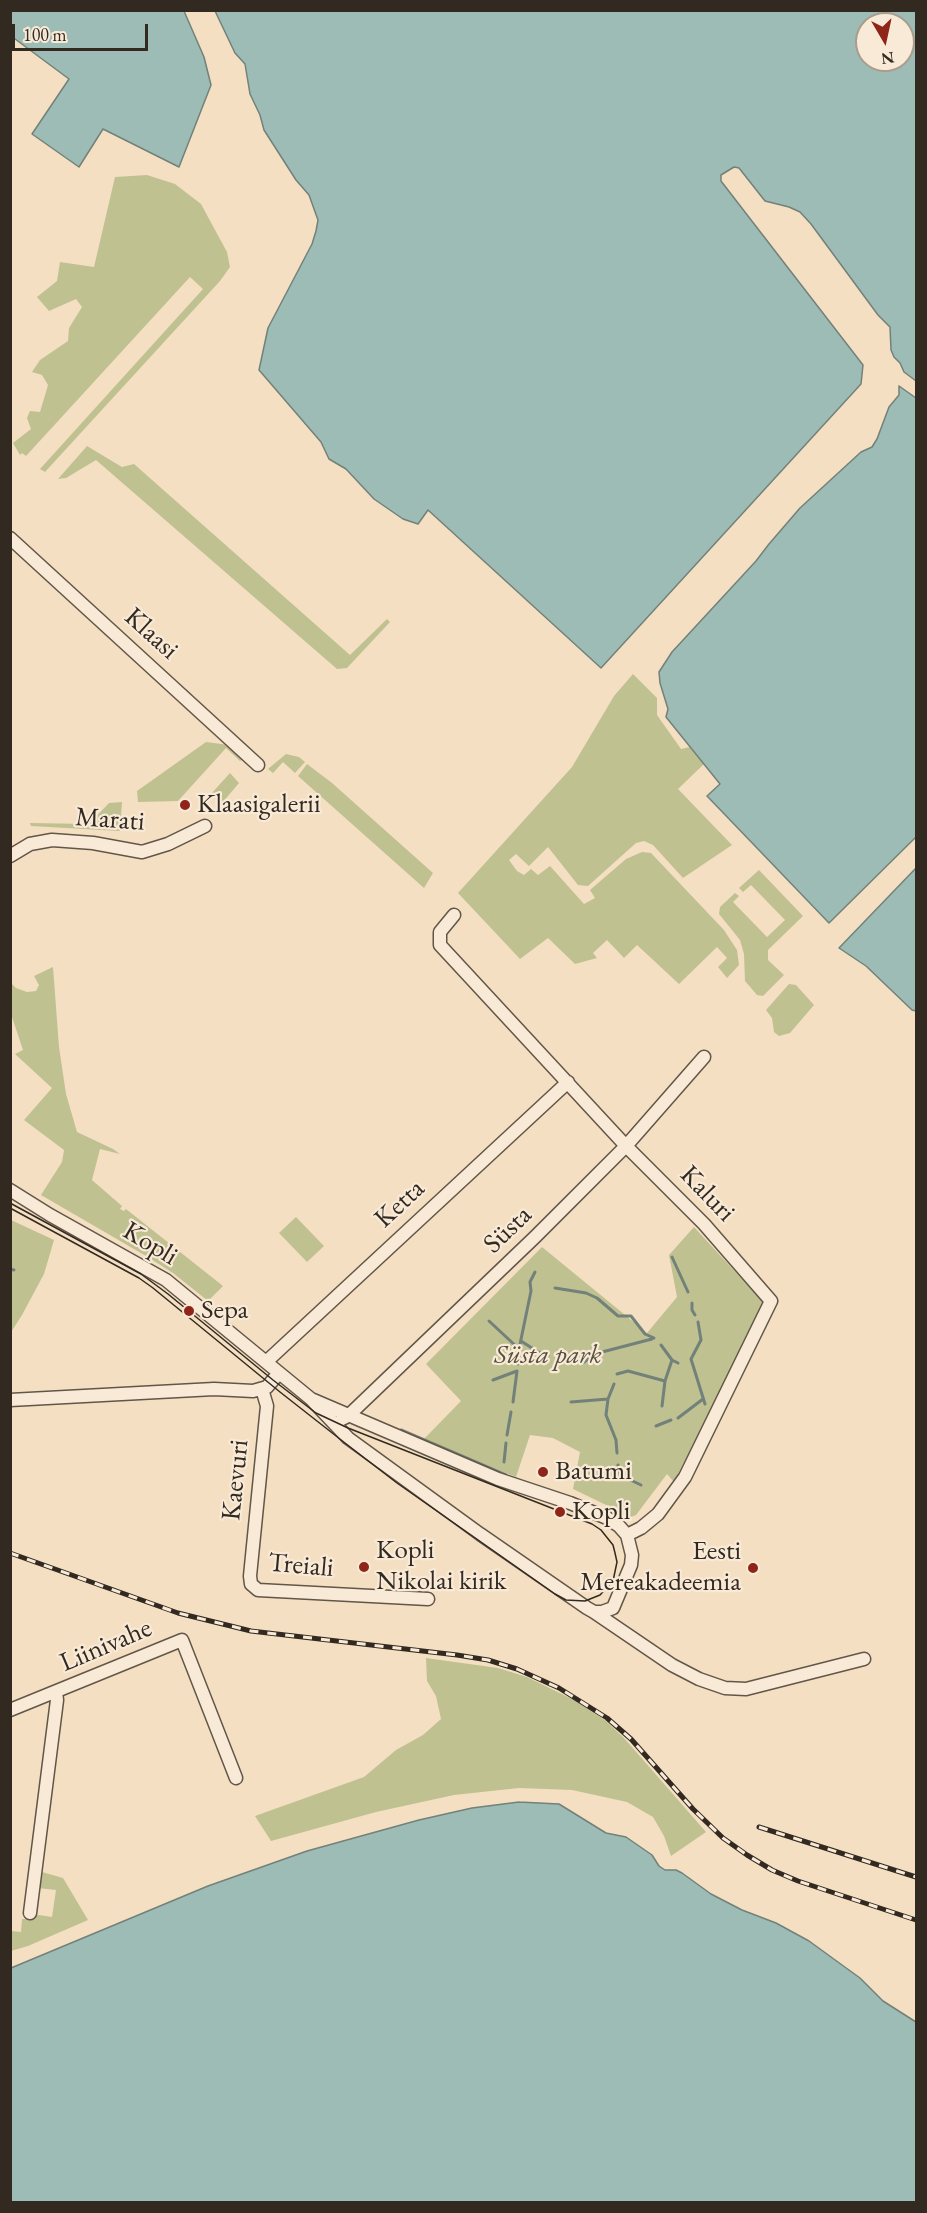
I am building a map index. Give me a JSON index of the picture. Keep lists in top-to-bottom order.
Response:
{
  "streets": {
    "street": [
      "Klaasi",
      "Marati",
      "Kaluri",
      "Ketta",
      "Süsta",
      "Kopli",
      "Kaevuri",
      "Treiali",
      "Liinivahe"
    ]
  },
  "crossings": [
    ["Kaluri", "Ketta"],
    ["Kaluri", "Süsta"],
    ["Kaluri", "Kopli"],
    ["Ketta", "Kopli"],
    ["Süsta", "Kopli"],
    ["Kaevuri", "Treiali"]
  ],
  "parks": ["Süsta park"],
  "places": [
    "Klaasigalerii",
    "Sepa",
    "Batumi",
    "Kopli",
    "Kopli Nikolai kirik",
    "Eesti Mereakadeemia"
  ],
  "scale_bar": "100 m",
  "north": "bottom"
}
